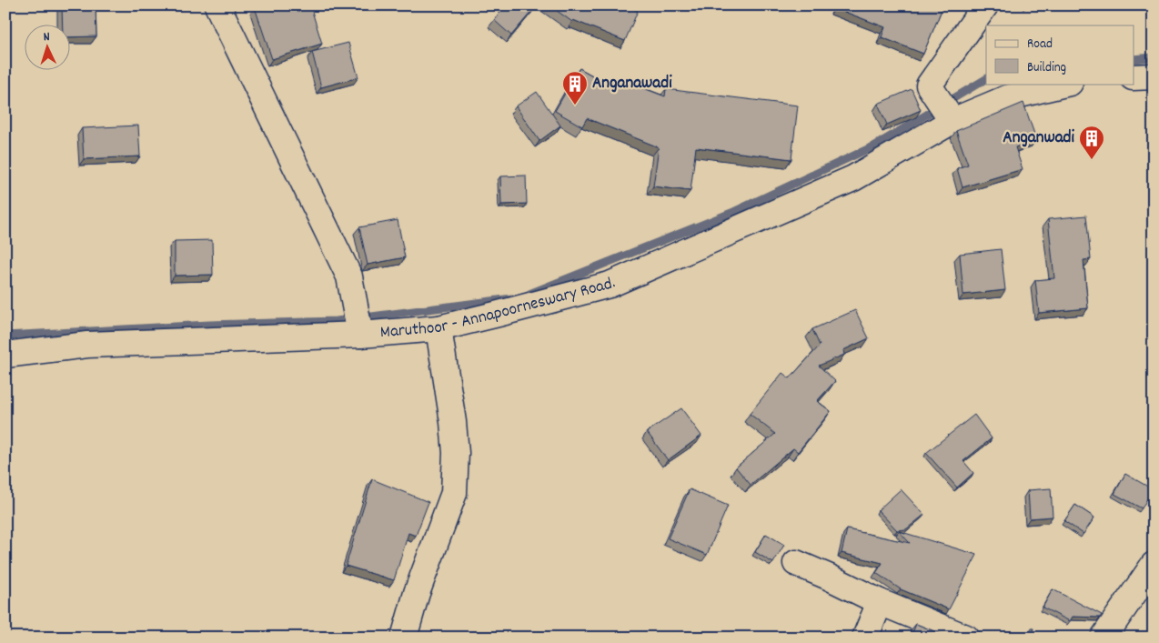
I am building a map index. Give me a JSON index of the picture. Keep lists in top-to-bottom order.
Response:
{
  "streets": {
    "street": ["Maruthoor - Annapoorneswary Road."]
  },
  "places": {
    "building": ["Anganawadi", "Anganwadi"]
  },
  "legend": ["Road", "Building"],
  "north": "top"
}
